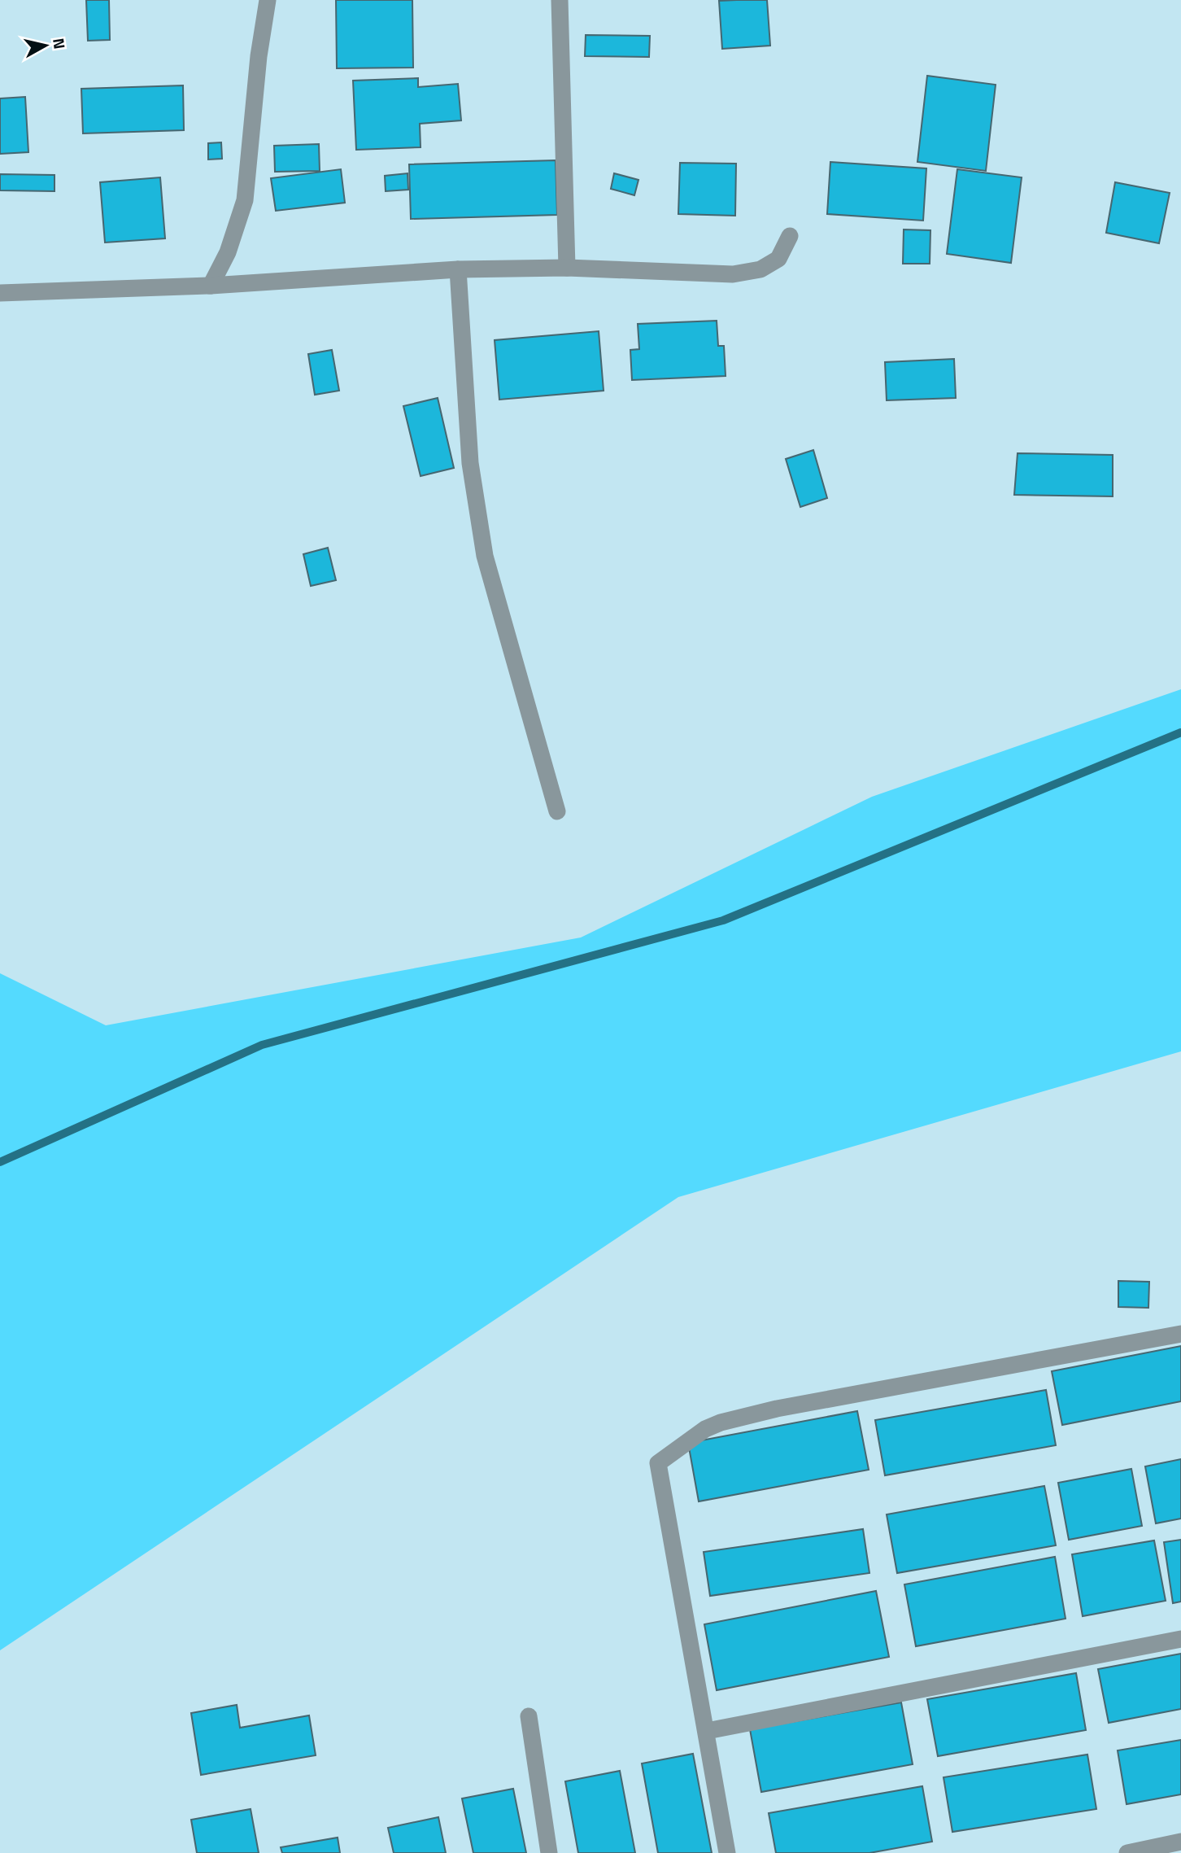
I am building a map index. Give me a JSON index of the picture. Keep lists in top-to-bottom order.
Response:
{
  "north": "right"
}
